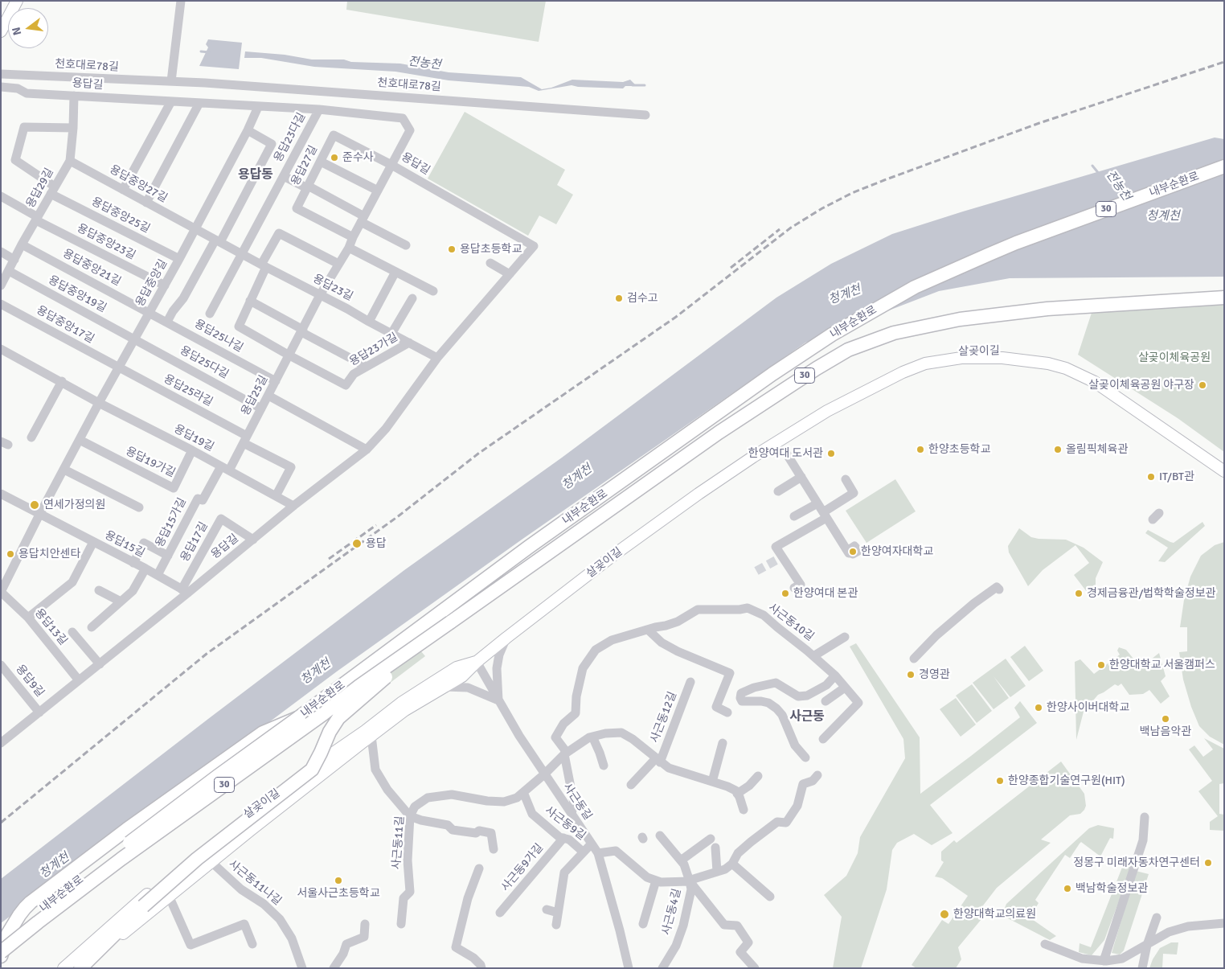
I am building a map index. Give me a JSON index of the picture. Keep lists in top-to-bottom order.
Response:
{
  "streets": {
    "highway": ["내부순환로", "30"],
    "main road": ["살곶이길"],
    "street": [
      "천호대로78길",
      "용답길",
      "용답23다길",
      "용답27길",
      "용답중앙27길",
      "용답29길",
      "용답중앙25길",
      "용답중앙23길",
      "용답중앙21길",
      "용답중앙길",
      "용답23길",
      "용답중앙19길",
      "용답중앙17길",
      "용답25나길",
      "용답23가길",
      "용답25다길",
      "용답25라길",
      "용답25길",
      "용답19길",
      "용답19가길",
      "용답15가길",
      "용답17길",
      "용답15길",
      "사근동10길",
      "용답13길",
      "용답9길",
      "사근동12길",
      "사근동길",
      "사근동9길",
      "사근동11길",
      "사근동9가길",
      "사근동11나길",
      "사근동4길"
    ]
  },
  "crossings": [
    ["용답길", "용답23다길"],
    ["용답길", "용답27길"],
    ["용답길", "용답29길"],
    ["용답길", "용답중앙길"],
    ["용답길", "용답23길"],
    ["용답길", "용답25길"],
    ["용답길", "용답19길"],
    ["용답길", "용답17길"],
    ["용답길", "용답15길"],
    ["용답길", "용답13길"],
    ["용답길", "용답9길"],
    ["용답23다길", "용답27길"],
    ["용답23다길", "용답23길"],
    ["용답27길", "용답25길"],
    ["용답중앙27길", "용답29길"],
    ["용답중앙27길", "용답중앙길"],
    ["용답중앙27길", "용답23길"],
    ["용답29길", "용답중앙25길"],
    ["용답29길", "용답중앙23길"],
    ["용답29길", "용답중앙21길"],
    ["용답29길", "용답중앙19길"],
    ["용답중앙25길", "용답중앙길"],
    ["용답중앙23길", "용답중앙길"],
    ["용답중앙21길", "용답중앙길"],
    ["용답중앙21길", "용답25나길"],
    ["용답중앙길", "용답23길"],
    ["용답중앙길", "용답중앙19길"],
    ["용답중앙길", "용답중앙17길"],
    ["용답중앙길", "용답25나길"],
    ["용답중앙길", "용답25다길"],
    ["용답중앙길", "용답25라길"],
    ["용답중앙길", "용답19길"],
    ["용답중앙길", "용답19가길"],
    ["용답중앙길", "용답15길"],
    ["용답중앙길", "용답13길"],
    ["용답23길", "용답23가길"],
    ["용답23길", "용답25길"],
    ["용답중앙19길", "용답25다길"],
    ["용답중앙17길", "용답25라길"],
    ["용답25나길", "용답25길"],
    ["용답23가길", "용답25길"],
    ["살곶이길", "사근동길"],
    ["살곶이길", "사근동11나길"],
    ["용답25다길", "용답25길"],
    ["용답25라길", "용답25길"],
    ["용답25길", "용답19길"],
    ["용답25길", "용답15가길"],
    ["용답19길", "용답19가길"],
    ["용답19길", "용답15가길"],
    ["용답15가길", "용답15길"],
    ["용답17길", "용답15길"],
    ["용답15길", "용답13길"],
    ["사근동10길", "사근동12길"],
    ["사근동10길", "사근동길"],
    ["사근동12길", "사근동길"],
    ["사근동12길", "사근동11길"],
    ["사근동길", "사근동9길"],
    ["사근동길", "사근동11길"],
    ["사근동9길", "사근동11길"],
    ["사근동9길", "사근동9가길"]
  ],
  "districts": ["용답동", "사근동"],
  "water": ["전농천", "청계천"],
  "parks": ["살곶이체육공원"],
  "places": [
    "준수사",
    "용답초등학교",
    "검수고",
    "살곶이체육공원 야구장",
    "한양초등학교",
    "올림픽체육관",
    "한양여대 도서관",
    "IT/BT관",
    "연세가정의원",
    "용답",
    "한양여자대학교",
    "용답치안센타",
    "한양여대 본관",
    "경제금융관/법학학술정보관",
    "한양대학교 서울캠퍼스",
    "경영관",
    "한양사이버대학교",
    "백남음악관",
    "한양종합기술연구원(HIT)",
    "정몽구 미래자동차연구센터",
    "서울사근초등학교",
    "백남학술정보관",
    "한양대학교의료원"
  ],
  "north": "left"
}
